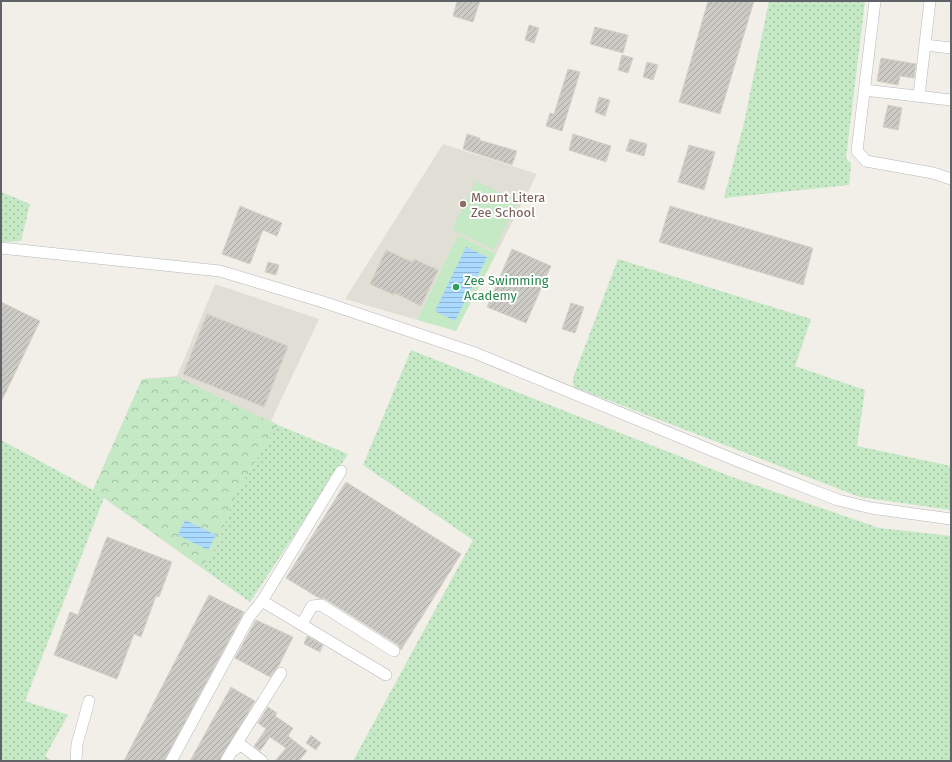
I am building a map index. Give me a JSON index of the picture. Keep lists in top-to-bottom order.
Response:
{
  "places": ["Mount Litera Zee School", "Zee Swimming Academy"]
}
